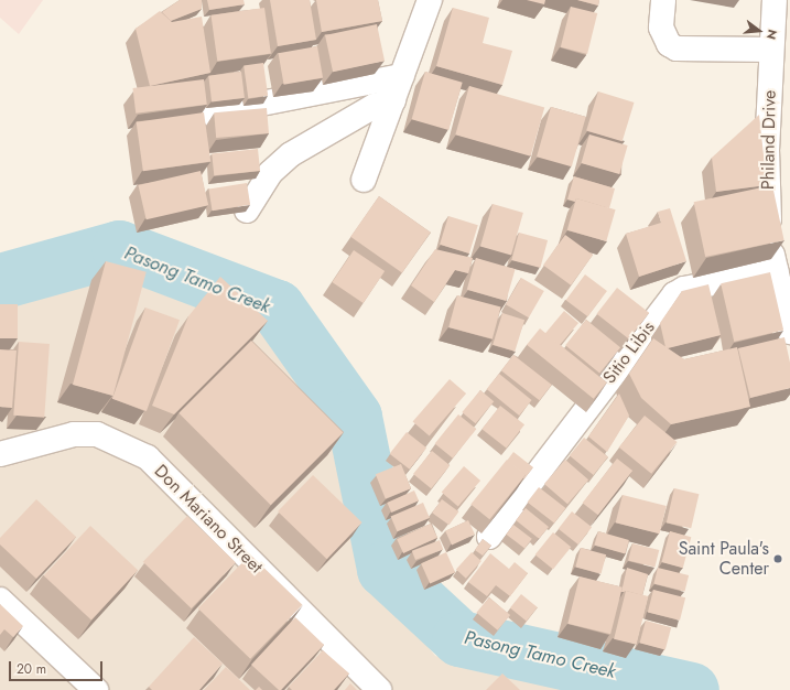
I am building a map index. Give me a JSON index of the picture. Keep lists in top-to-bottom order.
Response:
{
  "streets": {
    "street": ["Philand Drive", "Sitio Libis", "Don Mariano Street"]
  },
  "crossings": [
    ["Philand Drive", "Sitio Libis"]
  ],
  "water": ["Pasong Tamo Creek"],
  "places": ["Saint Paula's Center"],
  "scale_bar": "20 m",
  "north": "right"
}
